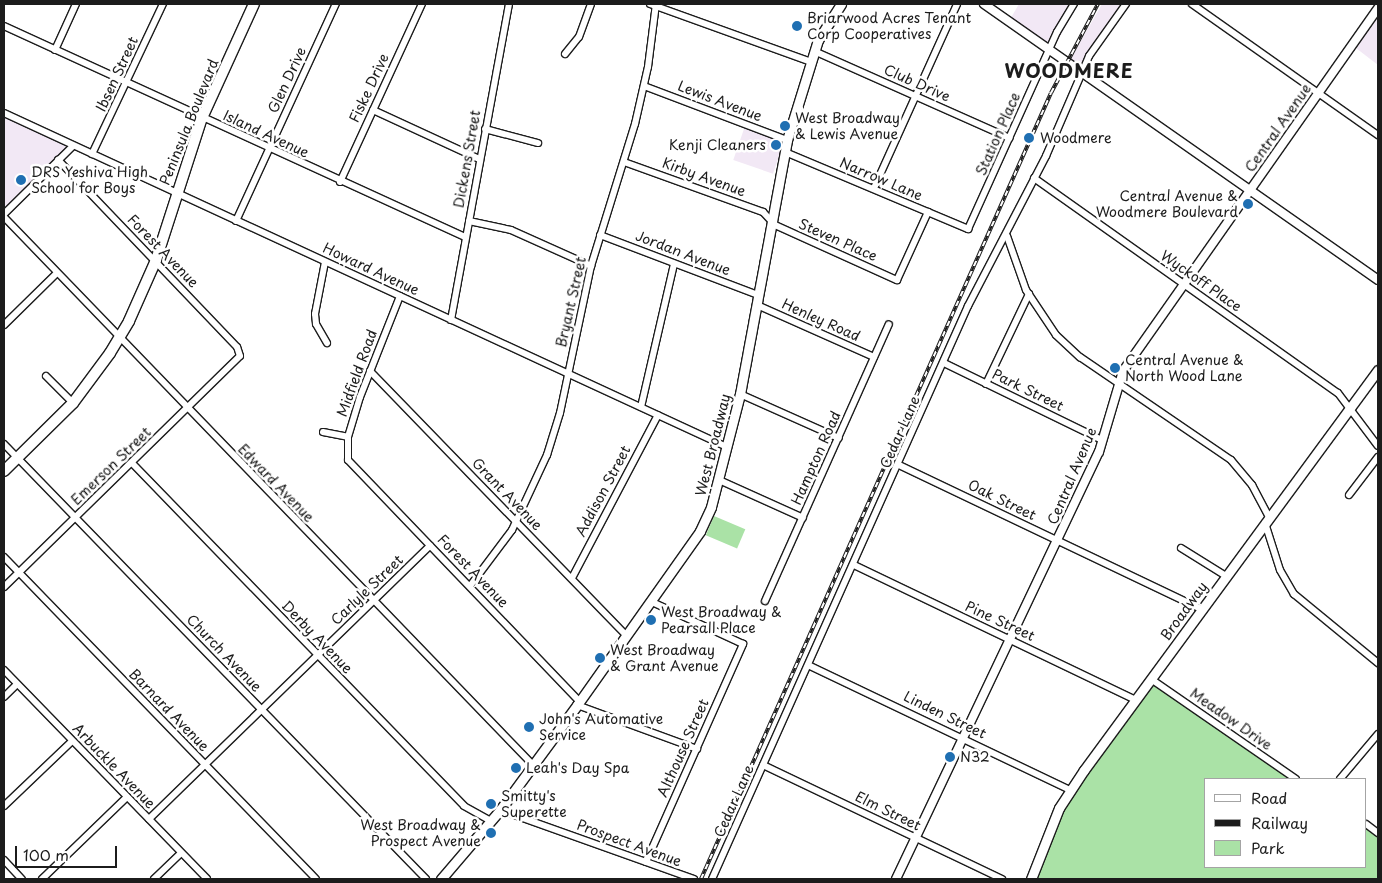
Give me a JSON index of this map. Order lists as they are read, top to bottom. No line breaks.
{"streets":{"main road":["Peninsula Boulevard","West Broadway","Broadway"],"street":["Ibsen Street","Glen Drive","Club Drive","Fiske Drive","Lewis Avenue","Central Avenue","Island Avenue","Station Place","Dickens Street","Kirby Avenue","Narrow Lane","Steven Place","Forest Avenue","Jordan Avenue","Howard Avenue","Wyckoff Place","Bryant Street","Henley Road","Midfield Road","Park Street","Cedar Lane","Hampton Road","Emerson Street","Edward Avenue","Addison Street","Grant Avenue","Oak Street","Carlyle Street","Pine Street","Derby Avenue","Church Avenue","Barnard Avenue","Linden Street","Meadow Drive","Althouse Street","Arbuckle Avenue","Elm Street","Prospect Avenue"]},"crossings":[["Ibsen Street","Island Avenue"],["Ibsen Street","Howard Avenue"],["Glen Drive","Island Avenue"],["Glen Drive","Howard Avenue"],["Club Drive","Station Place"],["Club Drive","West Broadway"],["Fiske Drive","Island Avenue"],["Lewis Avenue","Bryant Street"],["Lewis Avenue","West Broadway"],["Peninsula Boulevard","Island Avenue"],["Peninsula Boulevard","Forest Avenue"],["Peninsula Boulevard","Howard Avenue"],["Peninsula Boulevard","Edward Avenue"],["Peninsula Boulevard","Church Avenue"],["Central Avenue","Wyckoff Place"],["Central Avenue","Park Street"],["Central Avenue","Oak Street"],["Central Avenue","Pine Street"],["Central Avenue","Linden Street"],["Central Avenue","Elm Street"],["Island Avenue","Dickens Street"],["Station Place","Narrow Lane"],["Dickens Street","Howard Avenue"],["Kirby Avenue","Steven Place"],["Kirby Avenue","Bryant Street"],["Kirby Avenue","West Broadway"],["Narrow Lane","Steven Place"],["Narrow Lane","West Broadway"],["Steven Place","West Broadway"],["Forest Avenue","Bryant Street"],["Forest Avenue","Midfield Road"],["Forest Avenue","West Broadway"],["Forest Avenue","Emerson Street"],["Forest Avenue","Carlyle Street"],["Jordan Avenue","Bryant Street"],["Jordan Avenue","West Broadway"],["Howard Avenue","Bryant Street"],["Howard Avenue","Midfield Road"],["Howard Avenue","West Broadway"],["Howard Avenue","Addison Street"],["Wyckoff Place","Cedar Lane"],["Wyckoff Place","Broadway"],["Bryant Street","Grant Avenue"],["Henley Road","West Broadway"],["Henley Road","Hampton Road"],["Midfield Road","Grant Avenue"],["Park Street","Cedar Lane"],["Cedar Lane","Oak Street"],["Cedar Lane","Pine Street"],["Cedar Lane","Linden Street"],["Cedar Lane","Elm Street"],["West Broadway","Edward Avenue"],["West Broadway","Grant Avenue"],["West Broadway","Derby Avenue"],["West Broadway","Althouse Street"],["West Broadway","Prospect Avenue"],["Emerson Street","Edward Avenue"],["Emerson Street","Derby Avenue"],["Emerson Street","Church Avenue"],["Emerson Street","Barnard Avenue"],["Edward Avenue","Carlyle Street"],["Addison Street","Grant Avenue"],["Oak Street","Broadway"],["Carlyle Street","Derby Avenue"],["Carlyle Street","Church Avenue"],["Carlyle Street","Barnard Avenue"],["Carlyle Street","Arbuckle Avenue"],["Broadway","Pine Street"],["Broadway","Linden Street"],["Broadway","Meadow Drive"],["Althouse Street","Prospect Avenue"]],"districts":["WOODMERE"],"places":["Briarwood Acres Tenant Corp Cooperatives","West Broadway & Lewis Avenue","Woodmere","Kenji Cleaners","DRS Yeshiva High School for Boys","Central Avenue & Woodmere Boulevard","Central Avenue & North Wood Lane","West Broadway & Pearsall Place","West Broadway & Grant Avenue","John's Automative Service","N32","Leah's Day Spa","Smitty's Superette","West Broadway & Prospect Avenue"],"legend":["Road","Railway","Park"],"scale_bar":"100 m"}
